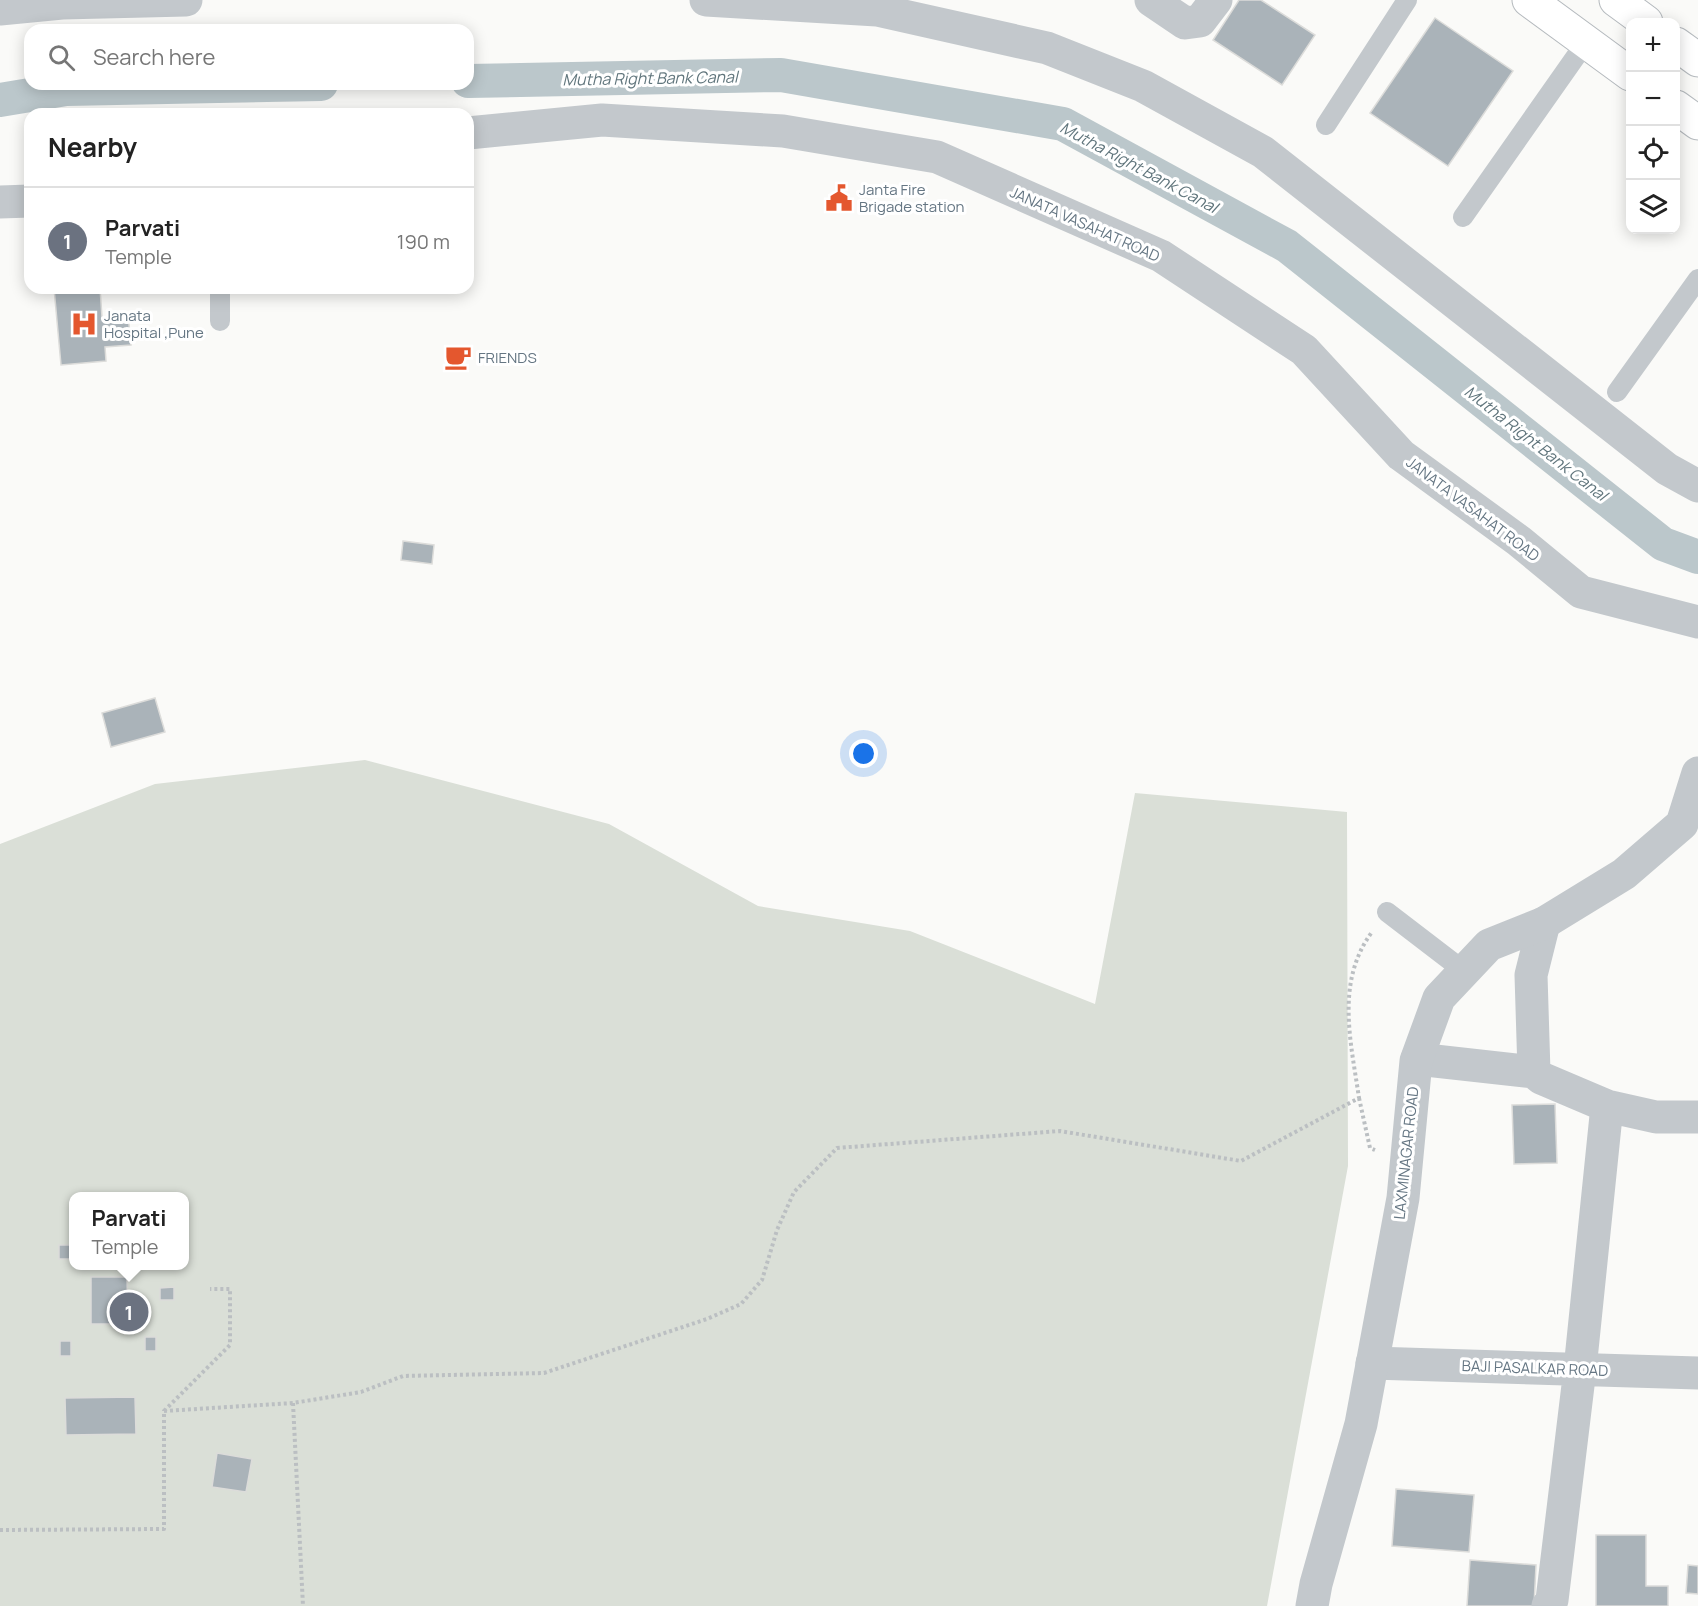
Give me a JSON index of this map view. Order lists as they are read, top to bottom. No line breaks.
{"streets":{"street":["JANATA VASAHAT ROAD","LAXMINAGAR ROAD","BAJI PASALKAR ROAD"]},"crossings":[["LAXMINAGAR ROAD","BAJI PASALKAR ROAD"]],"water":["Mutha Right Bank Canal"],"places":{"public building":["Janta Fire Brigade station"],"hospital":["Janata Hospital ,Pune"],"cafe":["FRIENDS"]},"page":{"map_buttons":["+","−"],"search":"Search here","heading":"Nearby","list":[{"mark":"1","name":"Parvati","note":"Temple","value":"190 m"}],"popup":["Parvati","Temple"],"pins":"1"}}
